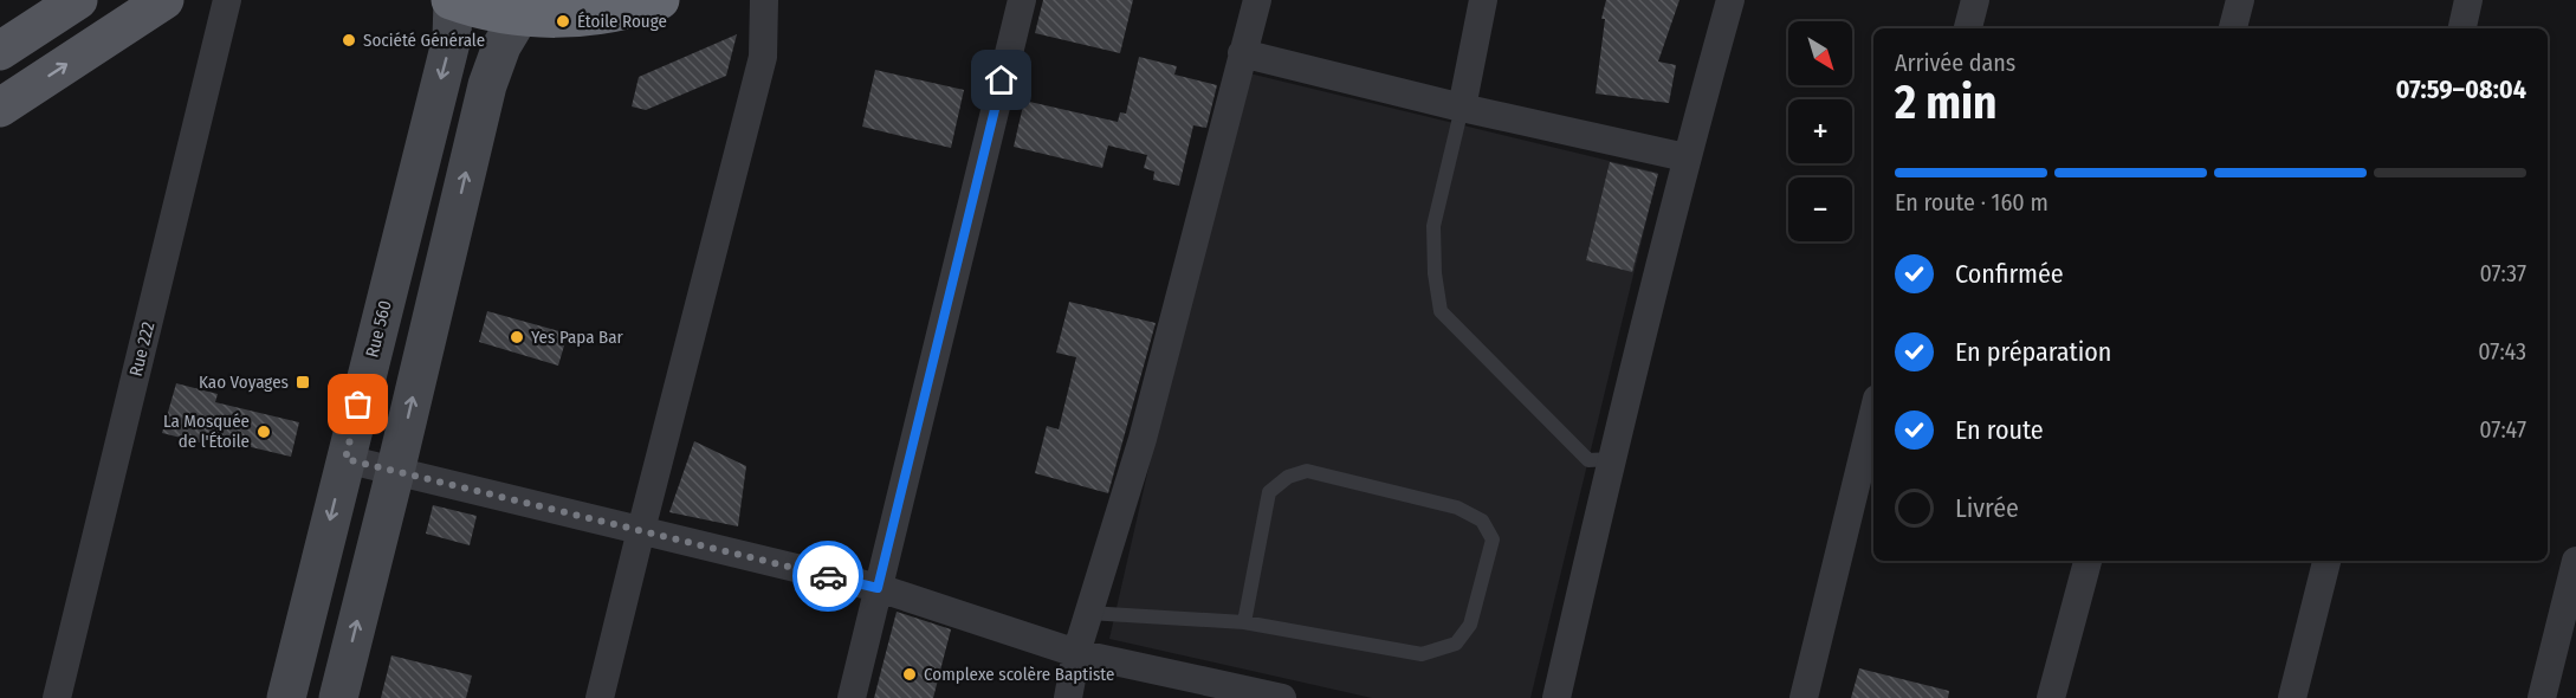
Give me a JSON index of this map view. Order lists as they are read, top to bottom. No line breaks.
{"streets":{"main road":["Rue 560"],"street":["Rue 222"]},"places":{"other":["Étoile Rouge","Société Générale","Yes Papa Bar","La Mosquée de l'Étoile","Complexe scolère Baptiste"],"transit":["Kao Voyages"]},"north":"bottom right","page":{"map_buttons":["+","−"],"heading":["2 min","Arrivée dans","07:59–08:04"],"bar":"En route · 160 m","list":[["Confirmée","07:37"],["En préparation","07:43"],["En route","07:47"],"Livrée"]}}
